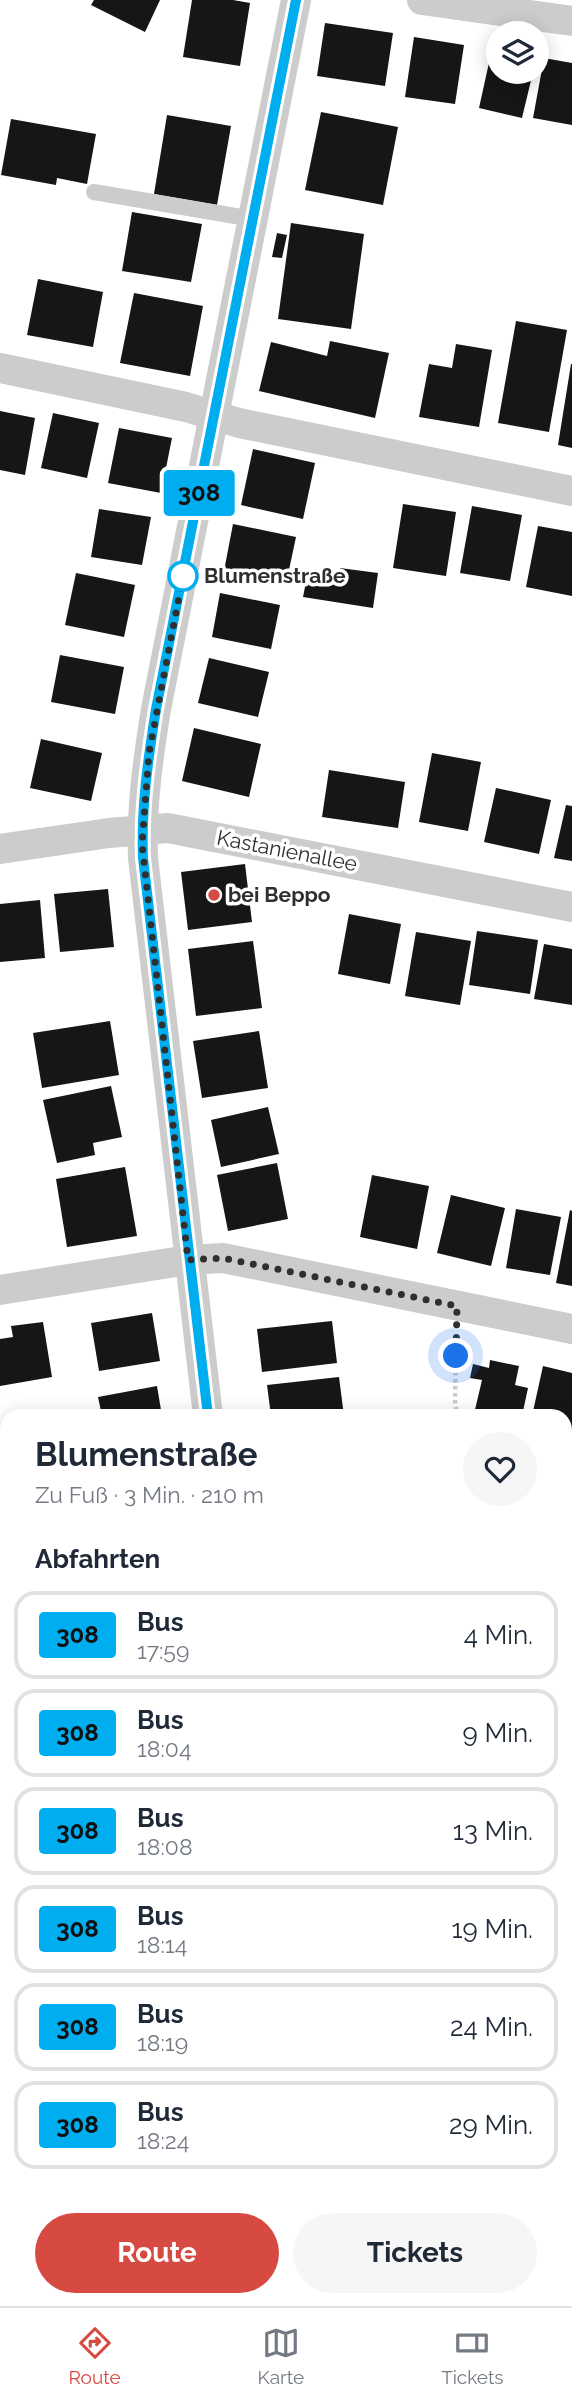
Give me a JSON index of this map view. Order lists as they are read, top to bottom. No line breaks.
{"streets":{"street":["Kastanienallee"]},"places":["Blumenstraße","bei Beppo"],"lines":["bus line 308"],"page":{"on_map":"308","heading":[["Blumenstraße","Zu Fuß · 3 Min. · 210 m"],"Abfahrten"],"list":[{"mark":"308","name":"Bus","note":"17:59","value":"4 Min."},{"mark":"308","name":"Bus","note":"18:04","value":"9 Min."},{"mark":"308","name":"Bus","note":"18:08","value":"13 Min."},{"mark":"308","name":"Bus","note":"18:14","value":"19 Min."},{"mark":"308","name":"Bus","note":"18:19","value":"24 Min."},{"mark":"308","name":"Bus","note":"18:24","value":"29 Min."}],"buttons":["Route","Tickets"],"tabs":["Route","Karte","Tickets"]}}
